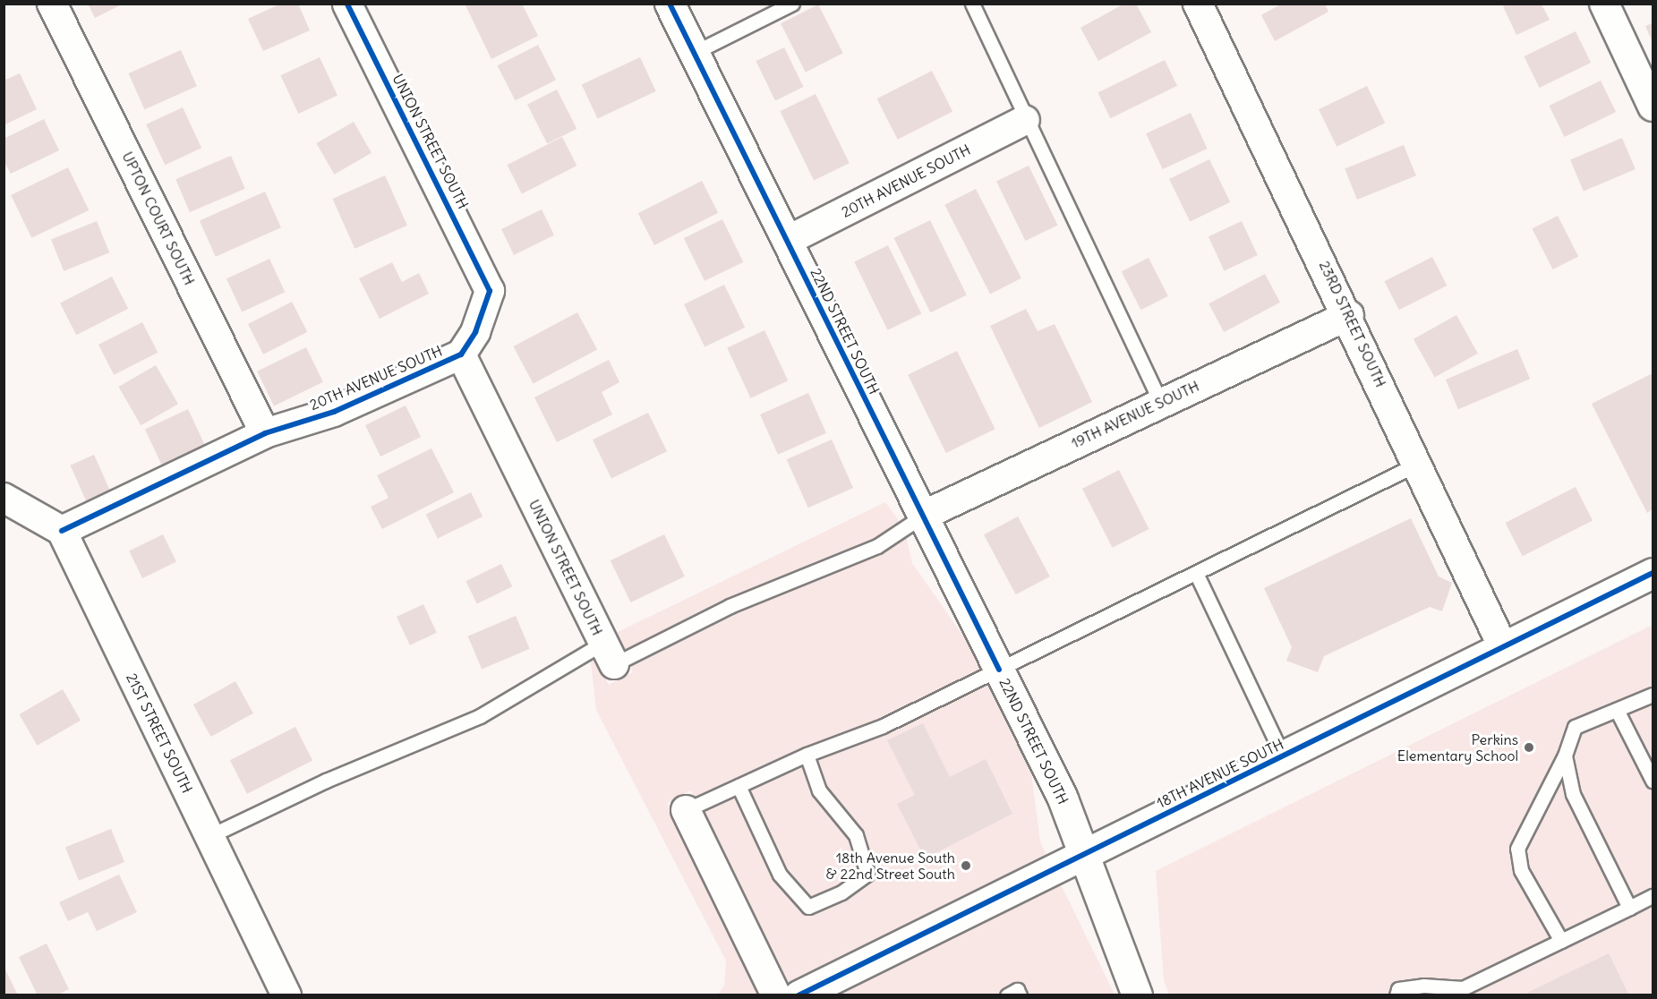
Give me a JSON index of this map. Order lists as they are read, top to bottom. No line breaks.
{"streets":{"street":["UNION STREET SOUTH","20TH AVENUE SOUTH","UPTON COURT SOUTH","23RD STREET SOUTH","22ND STREET SOUTH","19TH AVENUE SOUTH","21ST STREET SOUTH","18TH AVENUE SOUTH"]},"crossings":[["UNION STREET SOUTH","20TH AVENUE SOUTH"],["20TH AVENUE SOUTH","UPTON COURT SOUTH"],["20TH AVENUE SOUTH","22ND STREET SOUTH"],["20TH AVENUE SOUTH","21ST STREET SOUTH"],["23RD STREET SOUTH","19TH AVENUE SOUTH"],["23RD STREET SOUTH","18TH AVENUE SOUTH"],["22ND STREET SOUTH","19TH AVENUE SOUTH"],["22ND STREET SOUTH","18TH AVENUE SOUTH"]],"places":["Perkins Elementary School","18th Avenue South & 22nd Street South"]}
